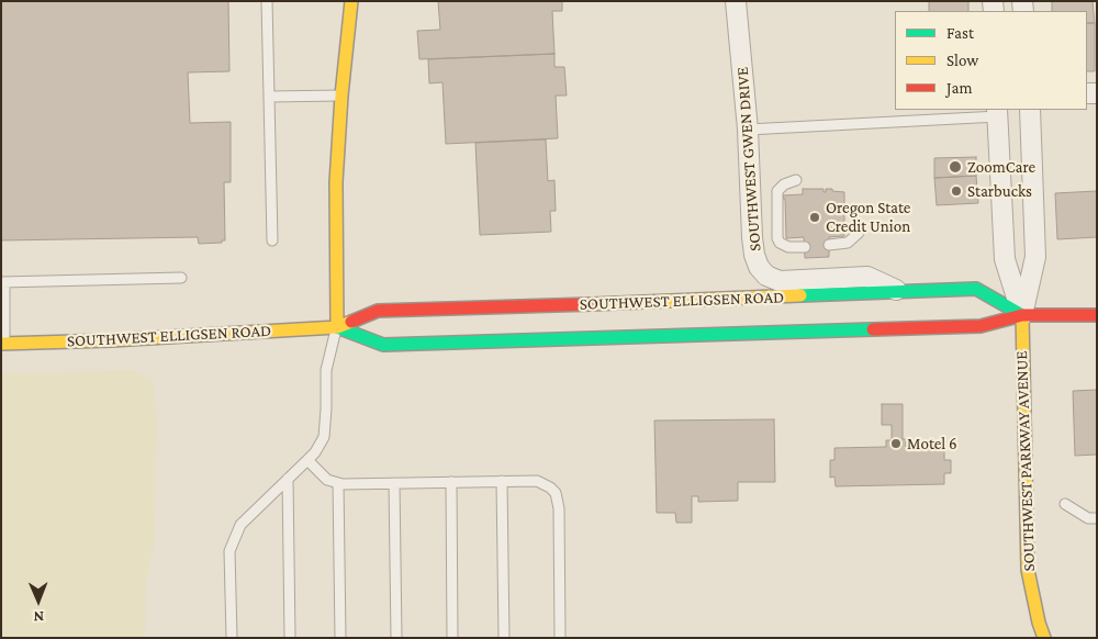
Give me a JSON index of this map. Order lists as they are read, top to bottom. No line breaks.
{"streets":{"main road":["SOUTHWEST ELLIGSEN ROAD","SOUTHWEST PARKWAY AVENUE"],"street":["SOUTHWEST GWEN DRIVE"]},"crossings":[["SOUTHWEST GWEN DRIVE","SOUTHWEST ELLIGSEN ROAD"],["SOUTHWEST ELLIGSEN ROAD","SOUTHWEST PARKWAY AVENUE"]],"places":["ZoomCare","Starbucks","Oregon State Credit Union","Motel 6"],"legend":["Fast","Slow","Jam"],"north":"bottom"}
